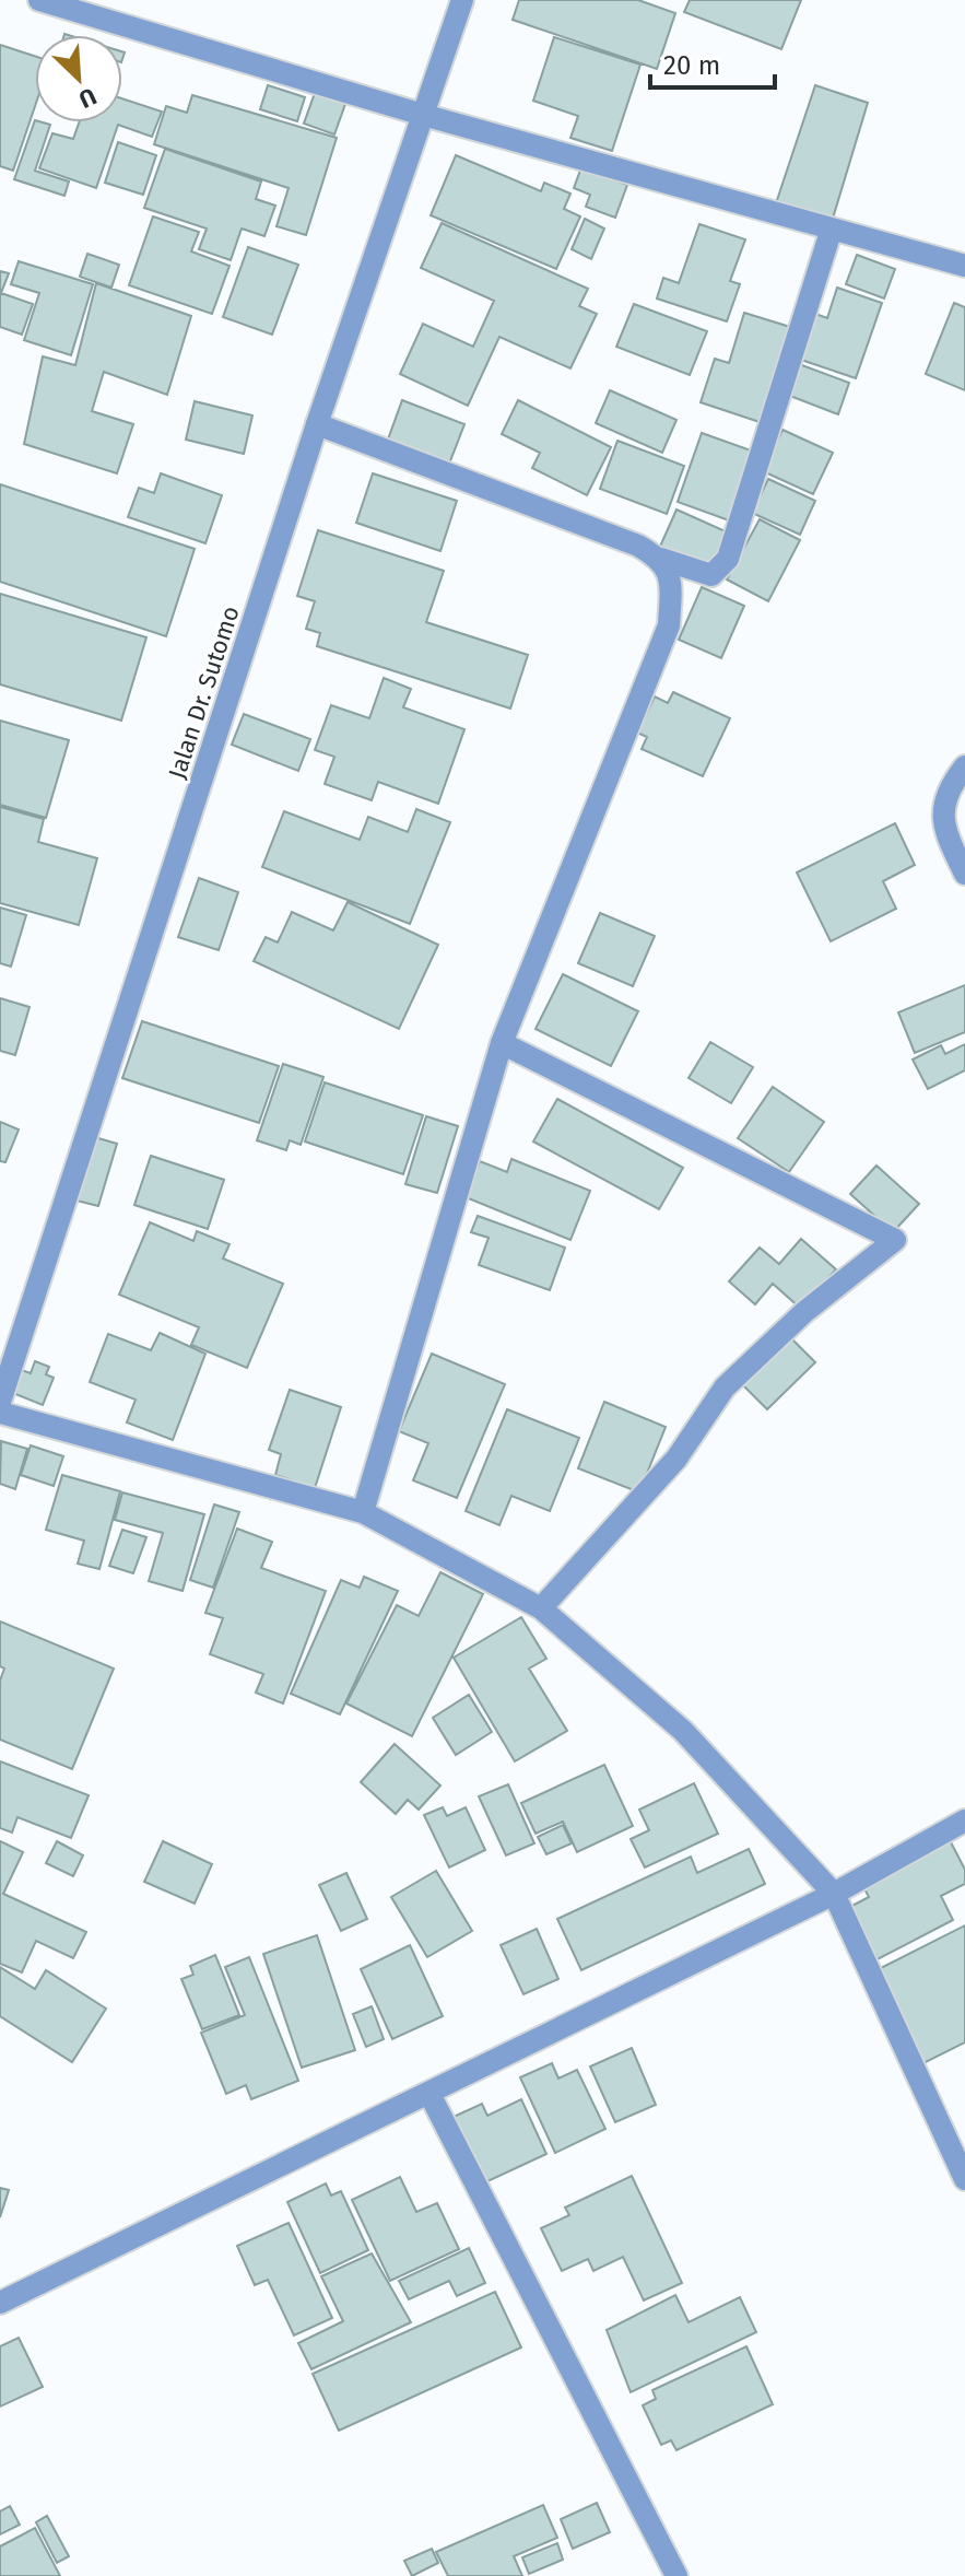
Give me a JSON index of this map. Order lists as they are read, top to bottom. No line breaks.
{"streets":{"street":["Jalan Dr. Sutomo"]},"scale_bar":"20 m","north":"bottom right"}
